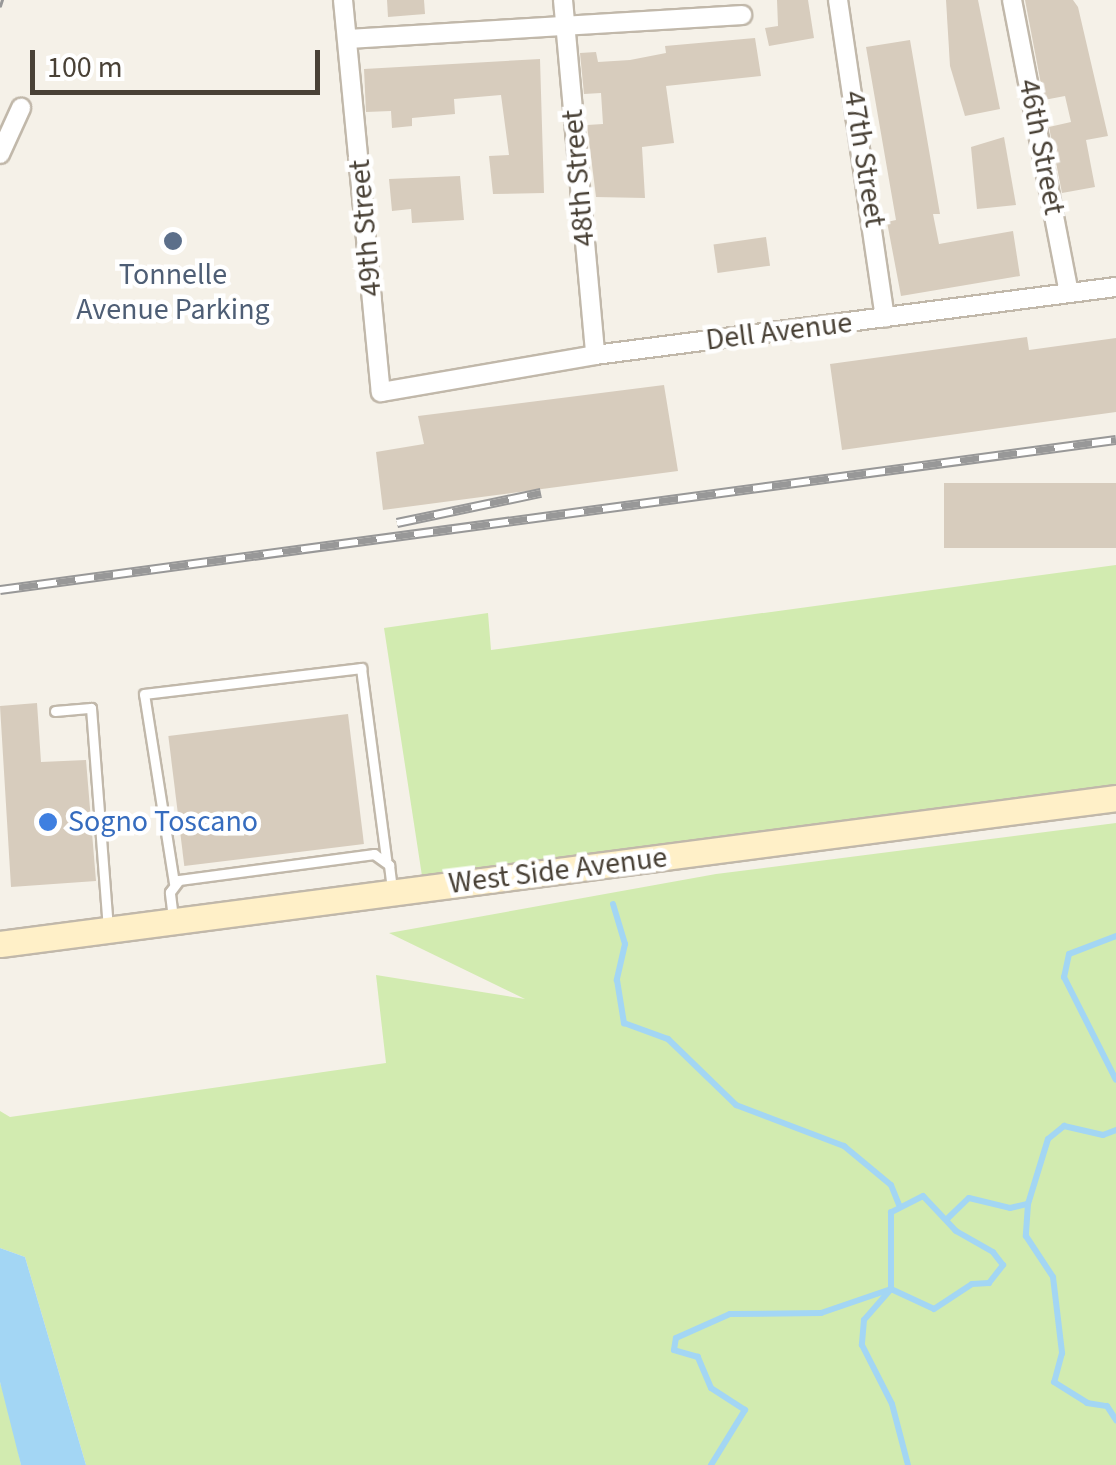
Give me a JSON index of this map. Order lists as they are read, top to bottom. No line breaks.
{"streets":{"street":["46th Street","47th Street","48th Street","49th Street","Dell Avenue","West Side Avenue"]},"crossings":[["46th Street","Dell Avenue"],["47th Street","Dell Avenue"],["48th Street","Dell Avenue"],["49th Street","Dell Avenue"]],"places":["Tonnelle Avenue Parking","Sogno Toscano"],"scale_bar":"100 m"}
